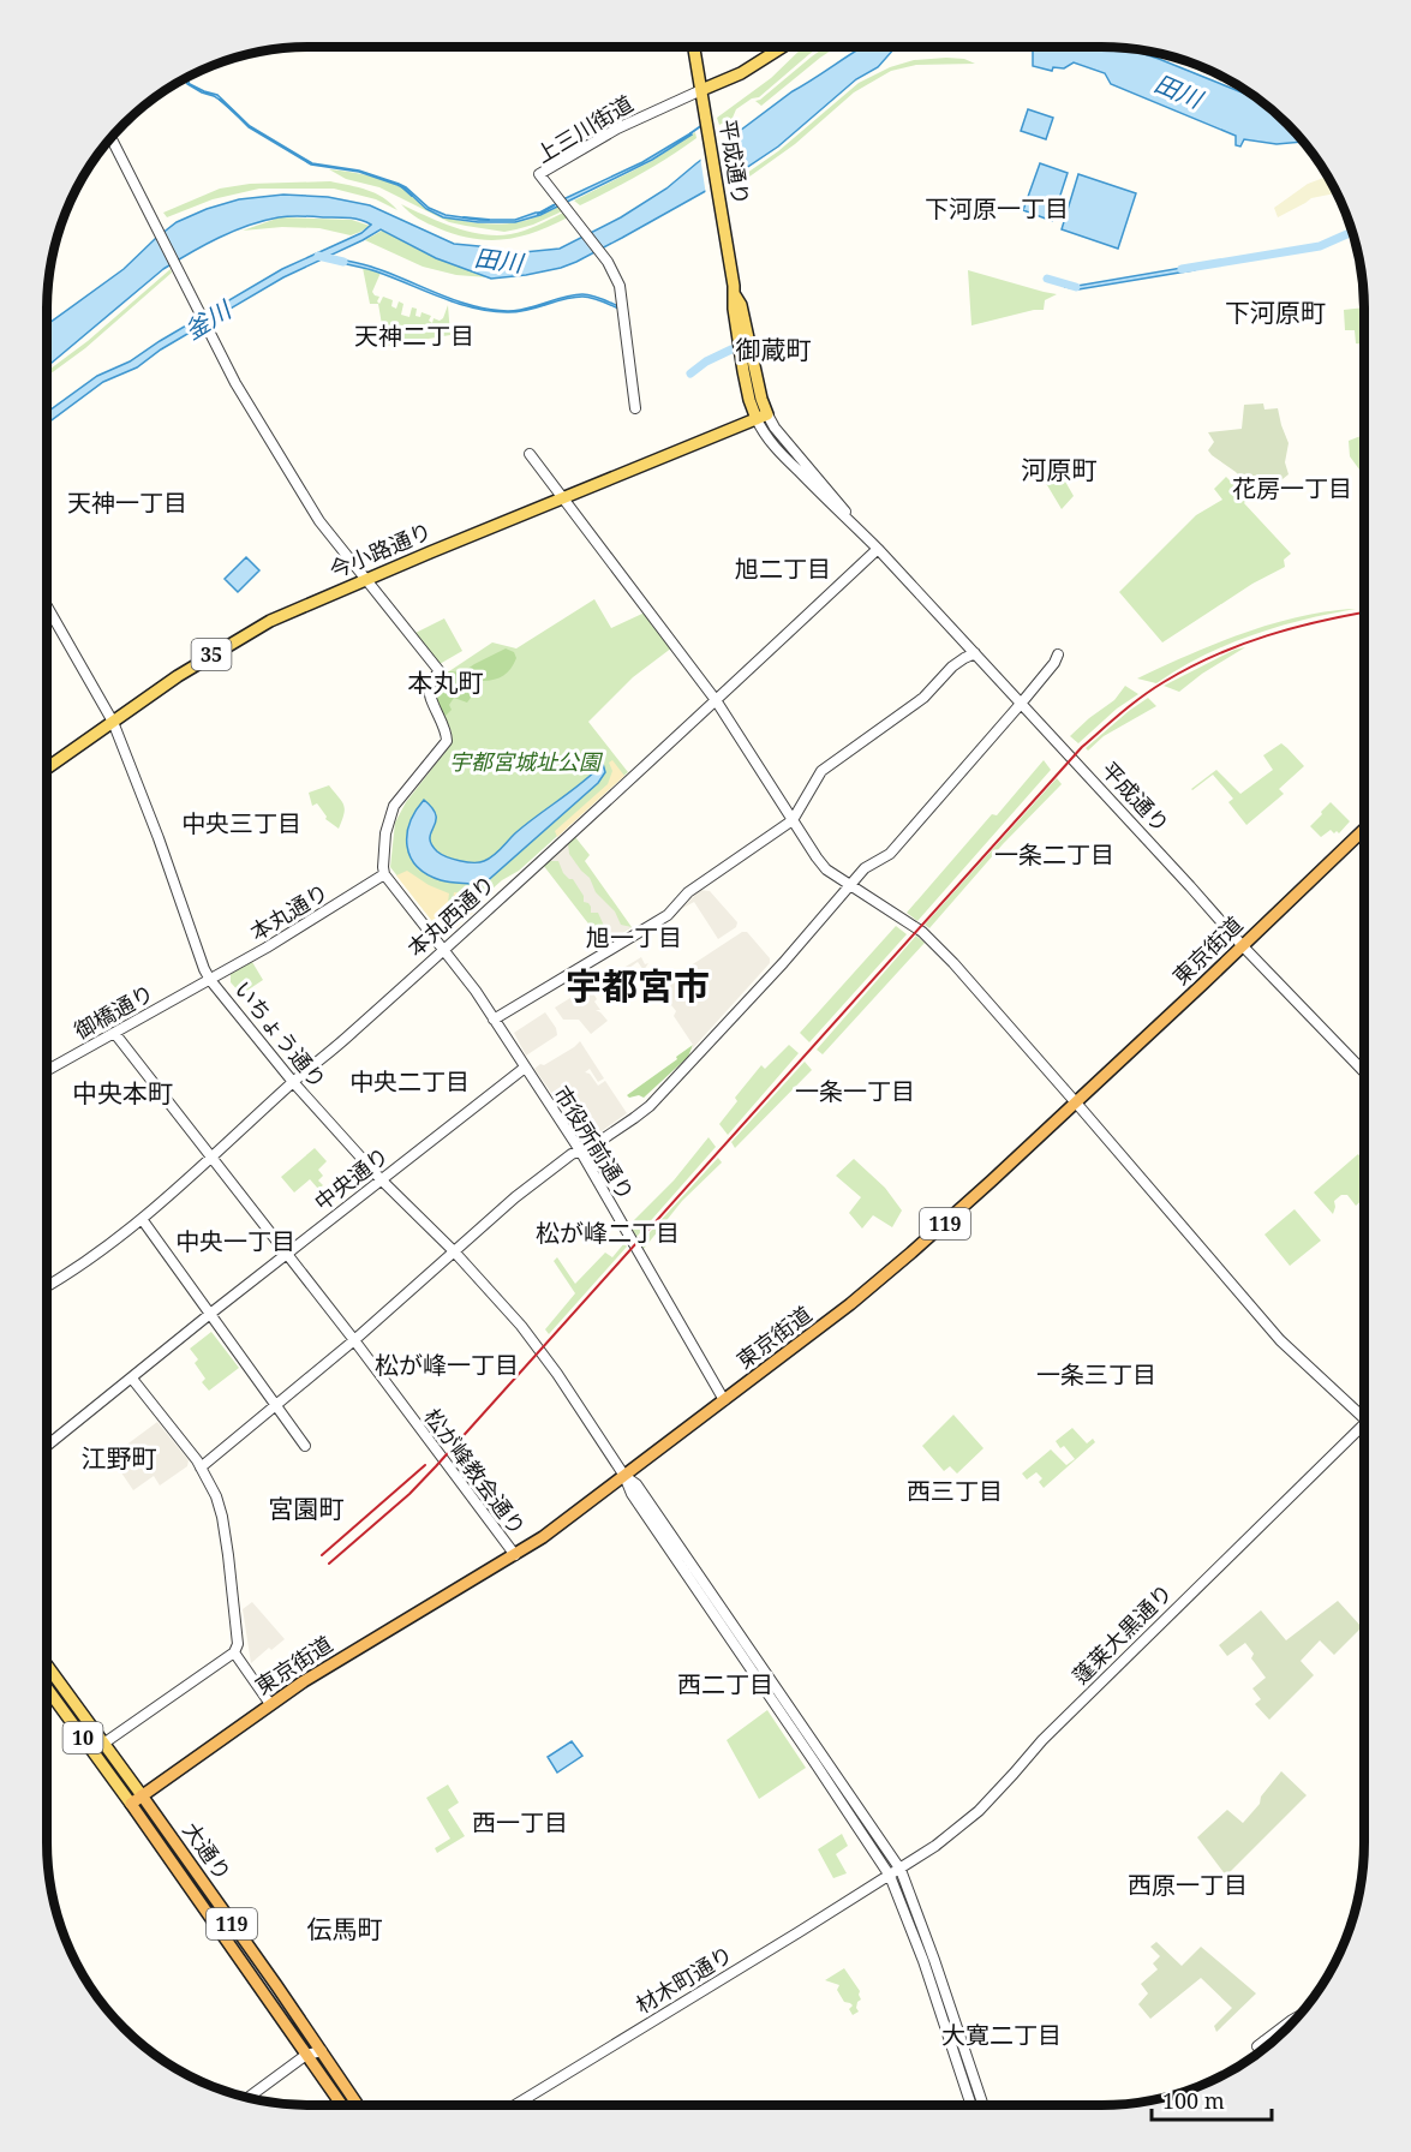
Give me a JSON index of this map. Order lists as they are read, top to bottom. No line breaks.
{"streets":{"highway":["東京街道","119","大通り"],"main road":["上三川街道","平成通り","今小路通り","35","10"],"street":["本丸通り","本丸西通り","御橋通り","いちょう通り","市役所前通り","中央通り","松が峰教会通り","蓬莱大黒通り","材木町通り"]},"crossings":[["上三川街道","平成通り"],["平成通り","今小路通り"],["平成通り","本丸西通り"],["平成通り","東京街道"],["今小路通り","いちょう通り"],["本丸通り","御橋通り"],["本丸通り","いちょう通り"],["本丸通り","市役所前通り"],["本丸西通り","いちょう通り"],["本丸西通り","市役所前通り"],["本丸西通り","松が峰教会通り"],["東京街道","いちょう通り"],["東京街道","市役所前通り"],["東京街道","松が峰教会通り"],["東京街道","大通り"],["御橋通り","いちょう通り"],["御橋通り","松が峰教会通り"],["いちょう通り","中央通り"],["市役所前通り","中央通り"],["中央通り","松が峰教会通り"],["蓬莱大黒通り","材木町通り"]],"districts":["下河原一丁目","下河原町","天神二丁目","御蔵町","河原町","花房一丁目","天神一丁目","旭二丁目","本丸町","中央三丁目","一条二丁目","旭一丁目","宇都宮市","中央二丁目","一条一丁目","中央本町","松が峰二丁目","中央一丁目","松が峰一丁目","一条三丁目","江野町","西三丁目","宮園町","西二丁目","西一丁目","西原一丁目","伝馬町","大寛二丁目"],"water":["田川","釜川"],"parks":["宇都宮城址公園"],"scale_bar":"100 m"}
